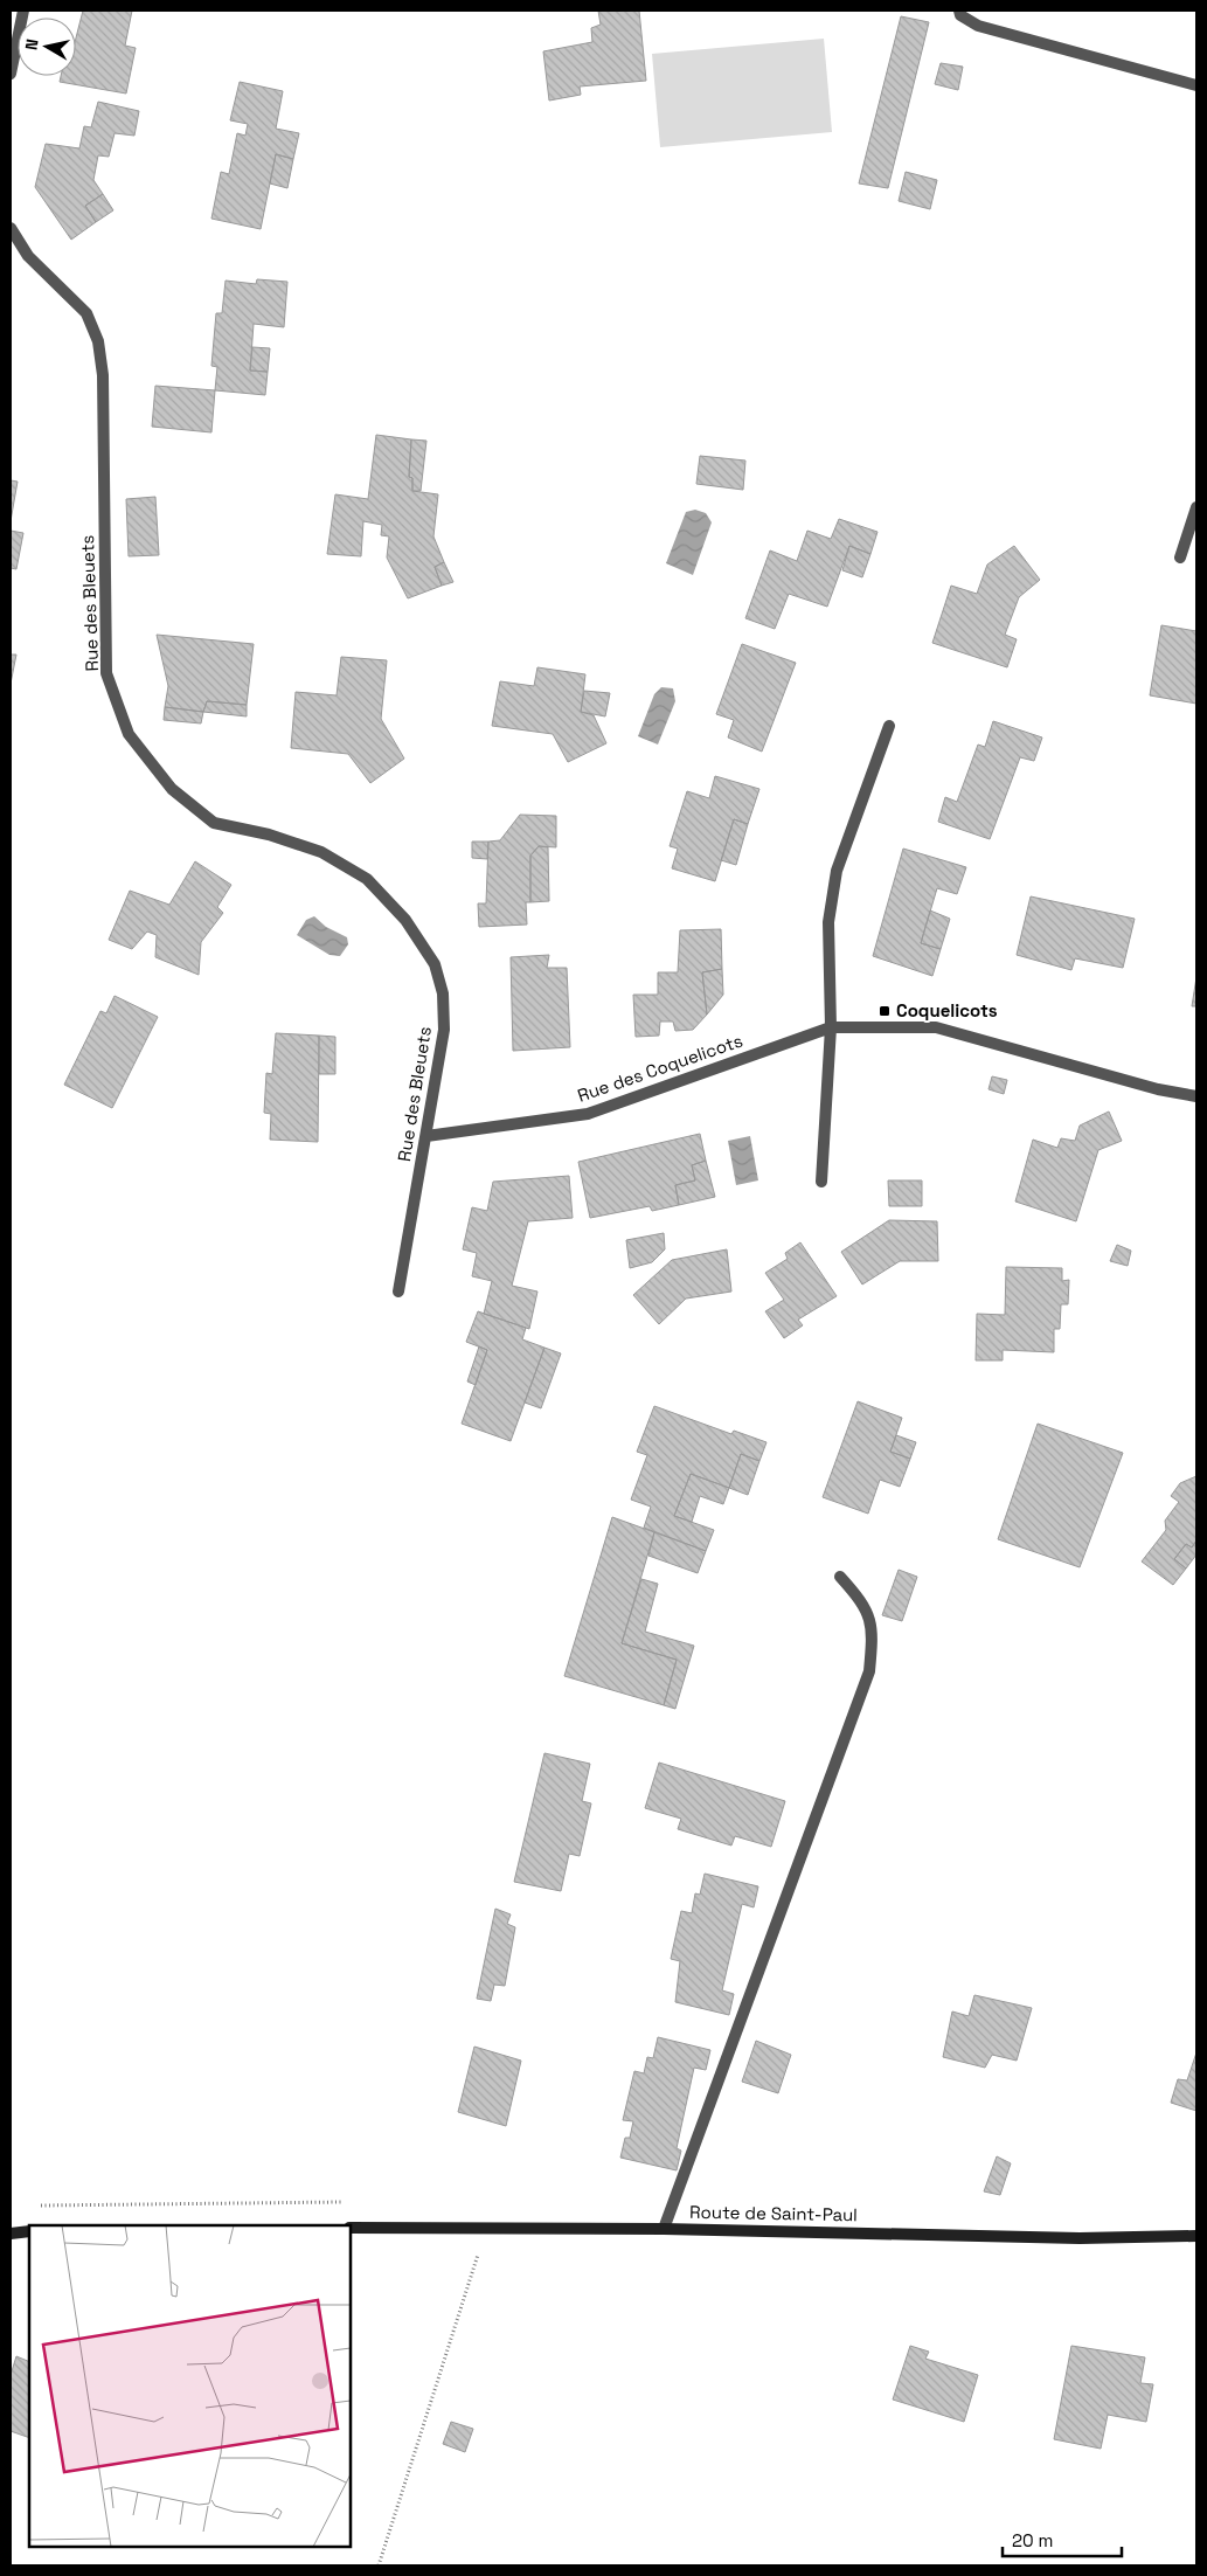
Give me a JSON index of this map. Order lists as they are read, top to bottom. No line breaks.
{"streets":{"street":["Rue des Bleuets","Rue des Coquelicots","Route de Saint-Paul"]},"crossings":[["Rue des Bleuets","Rue des Coquelicots"]],"places":{"transit":["Coquelicots"]},"scale_bar":"20 m","north":"left"}
